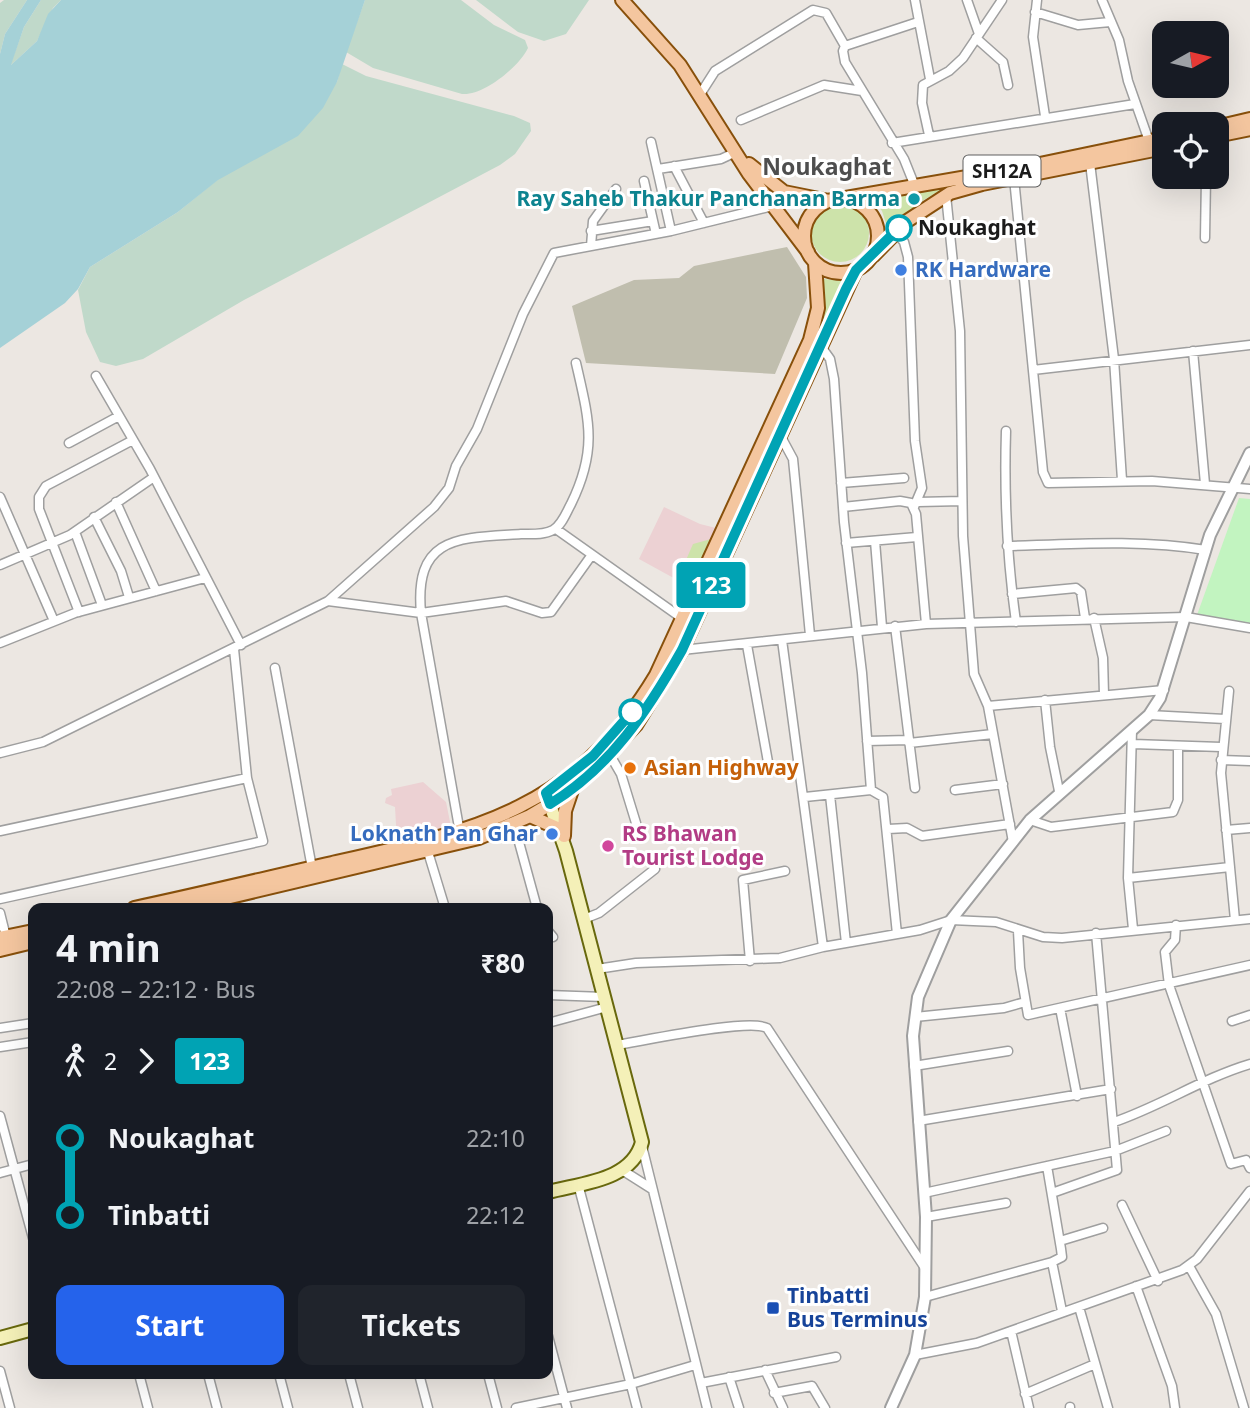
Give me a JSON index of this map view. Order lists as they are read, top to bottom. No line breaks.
{"streets":{"main road":["SH12A"]},"districts":["Noukaghat"],"places":{"other":["Ray Saheb Thakur Panchanan Barma","Noukaghat","RK Hardware","Asian Highway","Loknath Pan Ghar","RS Bhawan Tourist Lodge"],"transit":["Tinbatti Bus Terminus"]},"lines":["bus line 123"],"north":"right","page":{"on_map":"123","heading":["4 min","22:08 – 22:12 · Bus","₹80"],"legs":["2","123"],"list":[{"name":"Noukaghat","value":"22:10"},{"name":"Tinbatti","value":"22:12"}],"buttons":["Start","Tickets"]}}
